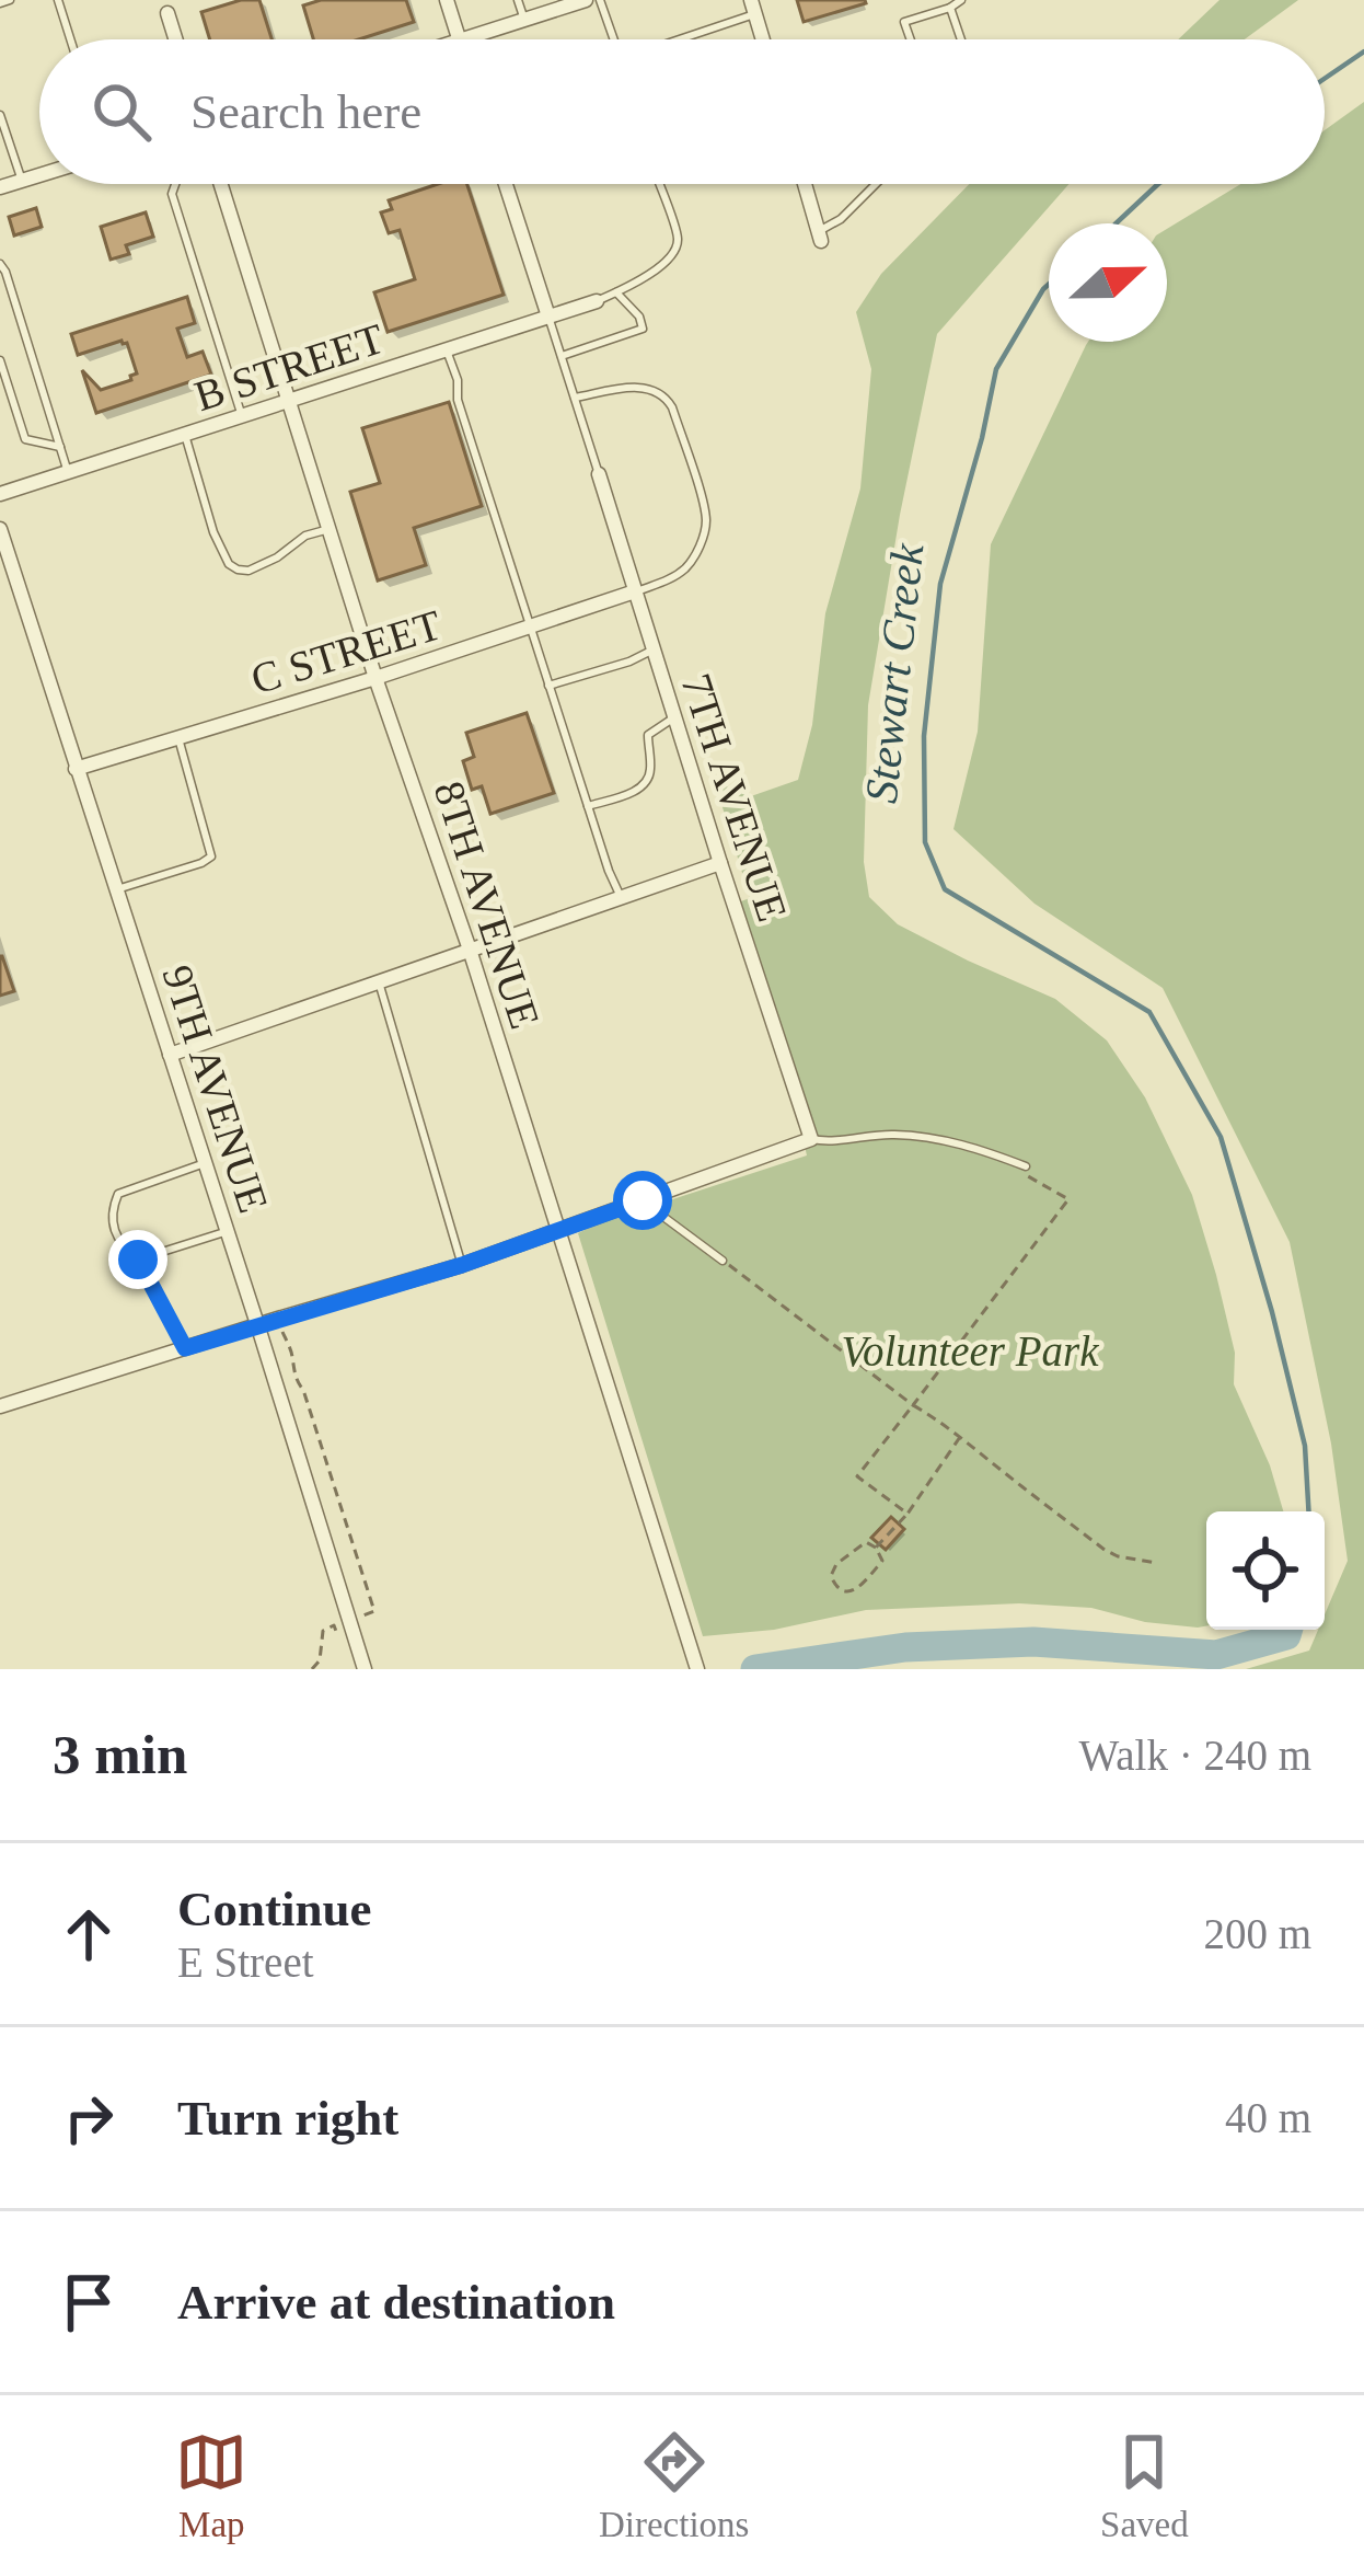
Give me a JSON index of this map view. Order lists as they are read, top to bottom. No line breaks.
{"streets":{"street":["B STREET","C STREET","7TH AVENUE","8TH AVENUE","9TH AVENUE"]},"crossings":[["B STREET","8TH AVENUE"],["C STREET","7TH AVENUE"],["C STREET","8TH AVENUE"],["C STREET","9TH AVENUE"]],"water":["Stewart Creek"],"parks":["Volunteer Park"],"north":"right","page":{"search":"Search here","heading":["3 min","Walk · 240 m"],"list":[["Continue","E Street","200 m"],["Turn right","40 m"],"Arrive at destination"],"nav":["Map","Directions","Saved"]}}
